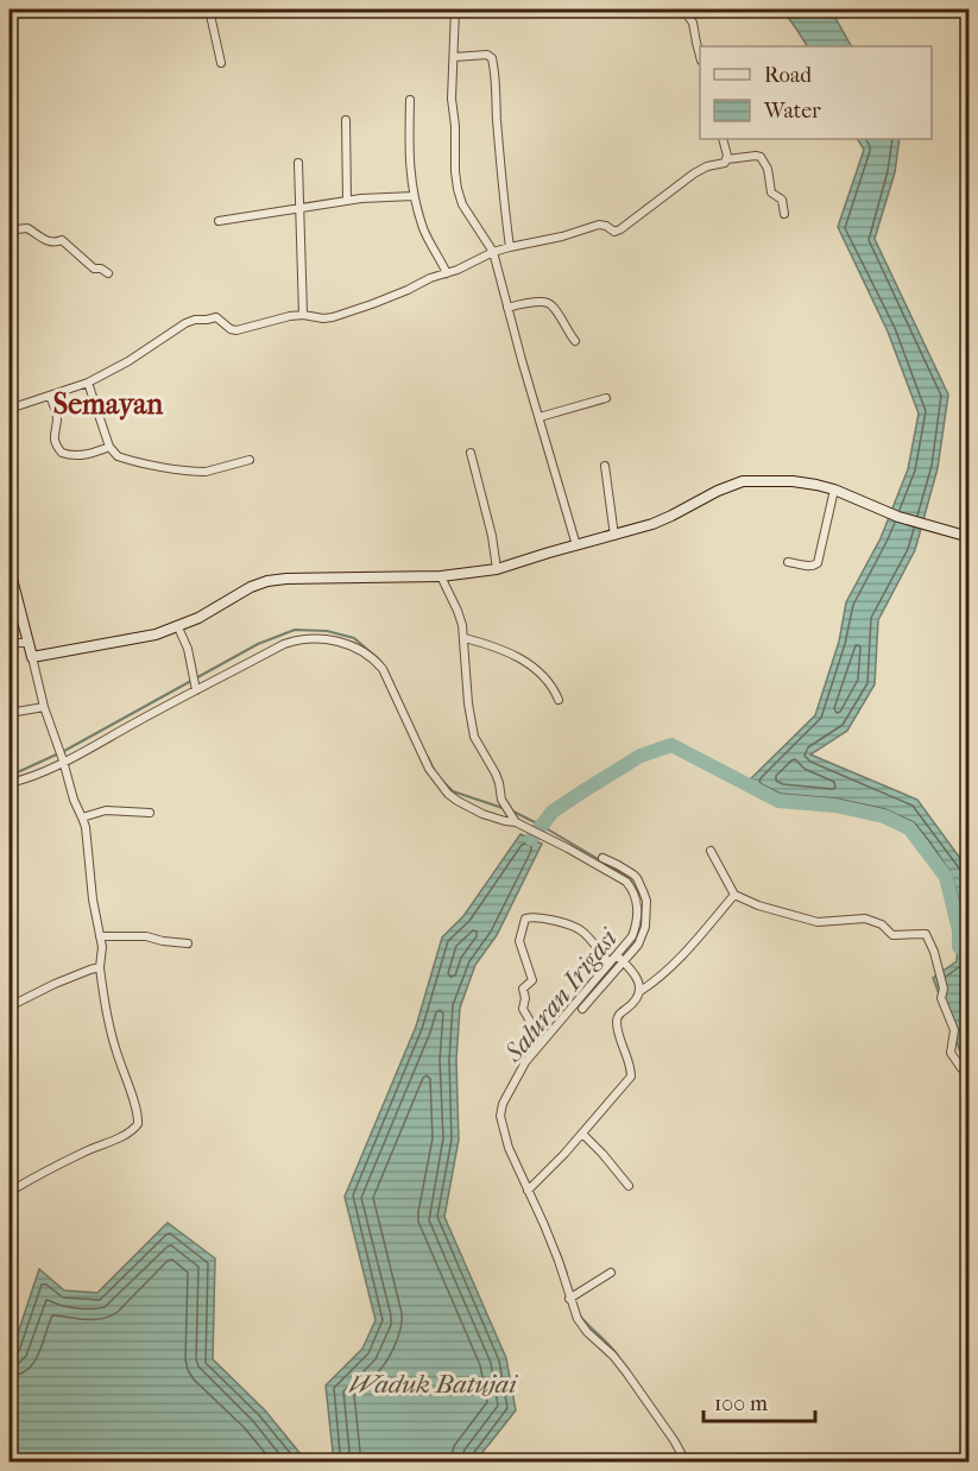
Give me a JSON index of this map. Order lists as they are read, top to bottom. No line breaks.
{"districts":["Semayan"],"water":["Saluran Irigasi","Waduk Batujai"],"legend":["Road","Water"],"scale_bar":"100 m"}
